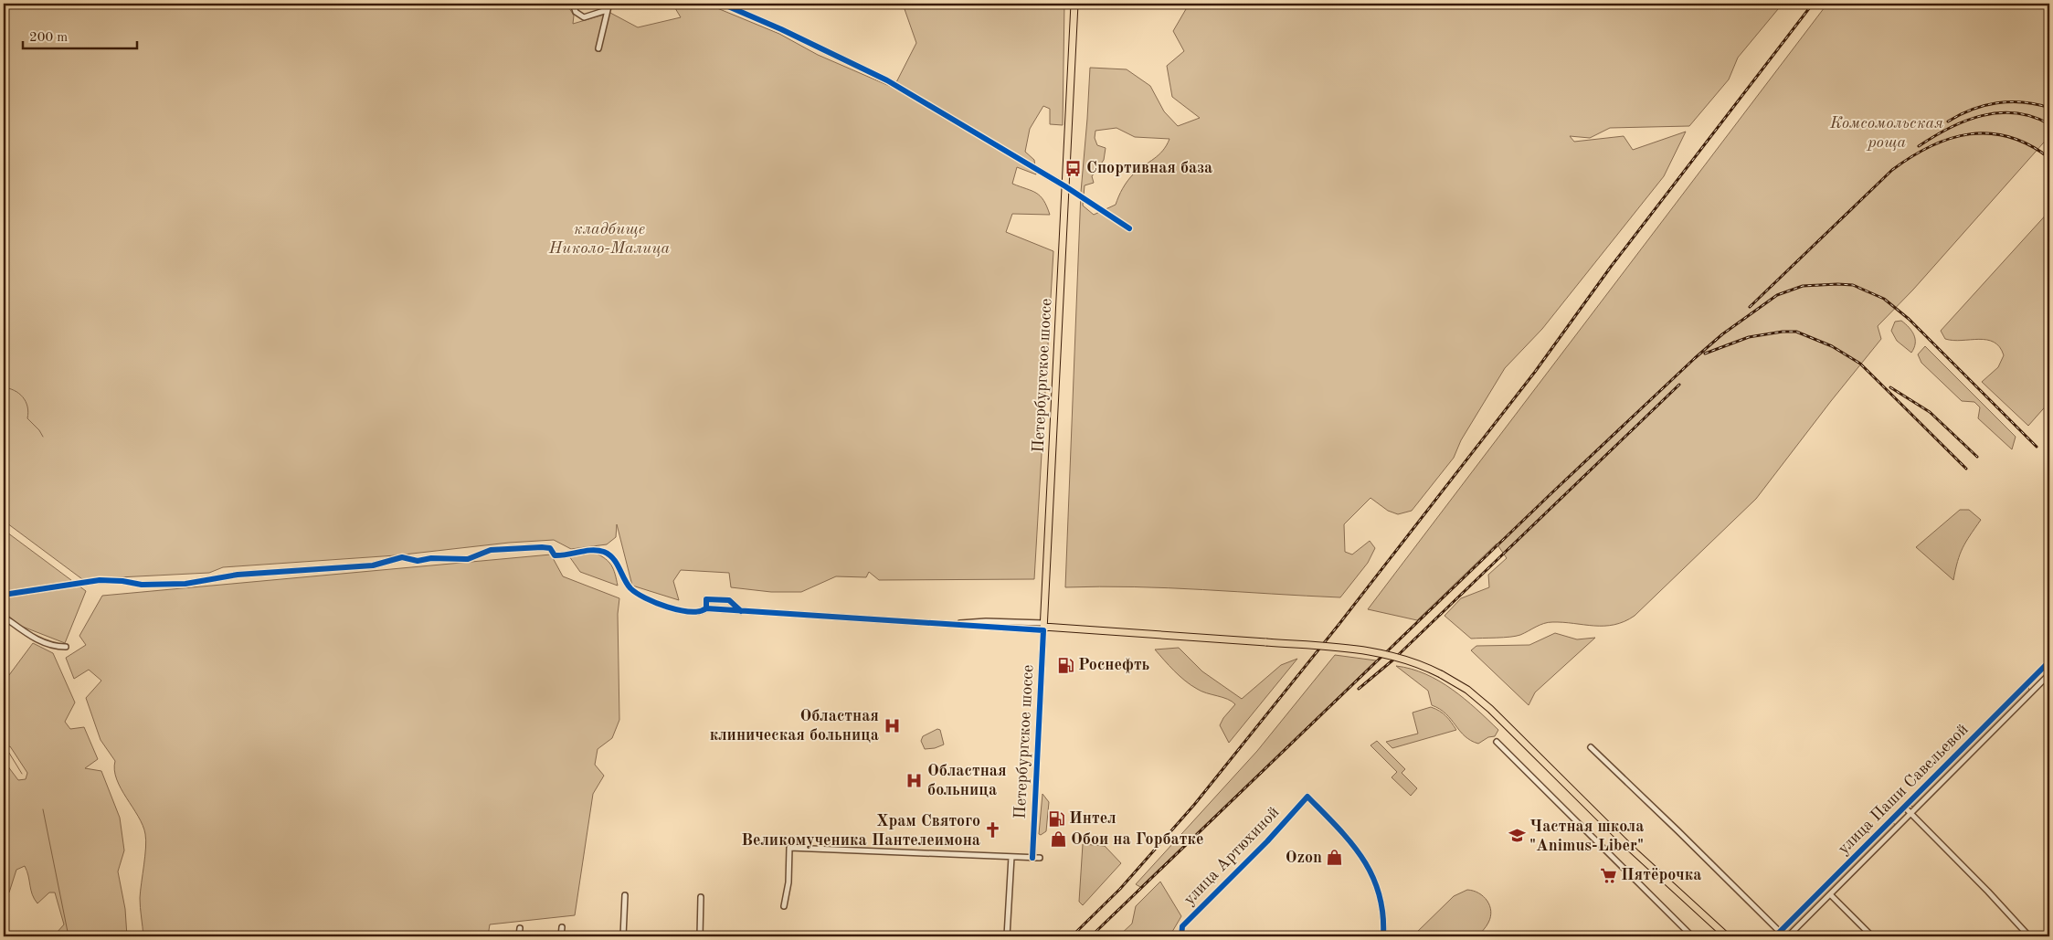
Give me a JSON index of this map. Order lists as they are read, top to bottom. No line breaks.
{"streets":{"main road":["Петербургское шоссе"],"street":["улица Паши Савельевой","улица Артюхиной"]},"parks":["Комсомольская роща","кладбище Николо-Малица"],"places":{"bus stop":["Спортивная база"],"fuel station":["Роснефть","Интел"],"hospital":["Областная клиническая больница","Областная больница"],"church":["Храм Святого Великомученика Пантелеимона"],"school or university":["Частная школа \"Animus-Liber\""],"shop":["Обои на Горбатке","Ozon"],"supermarket":["Пятёрочка"]},"scale_bar":"200 m"}
